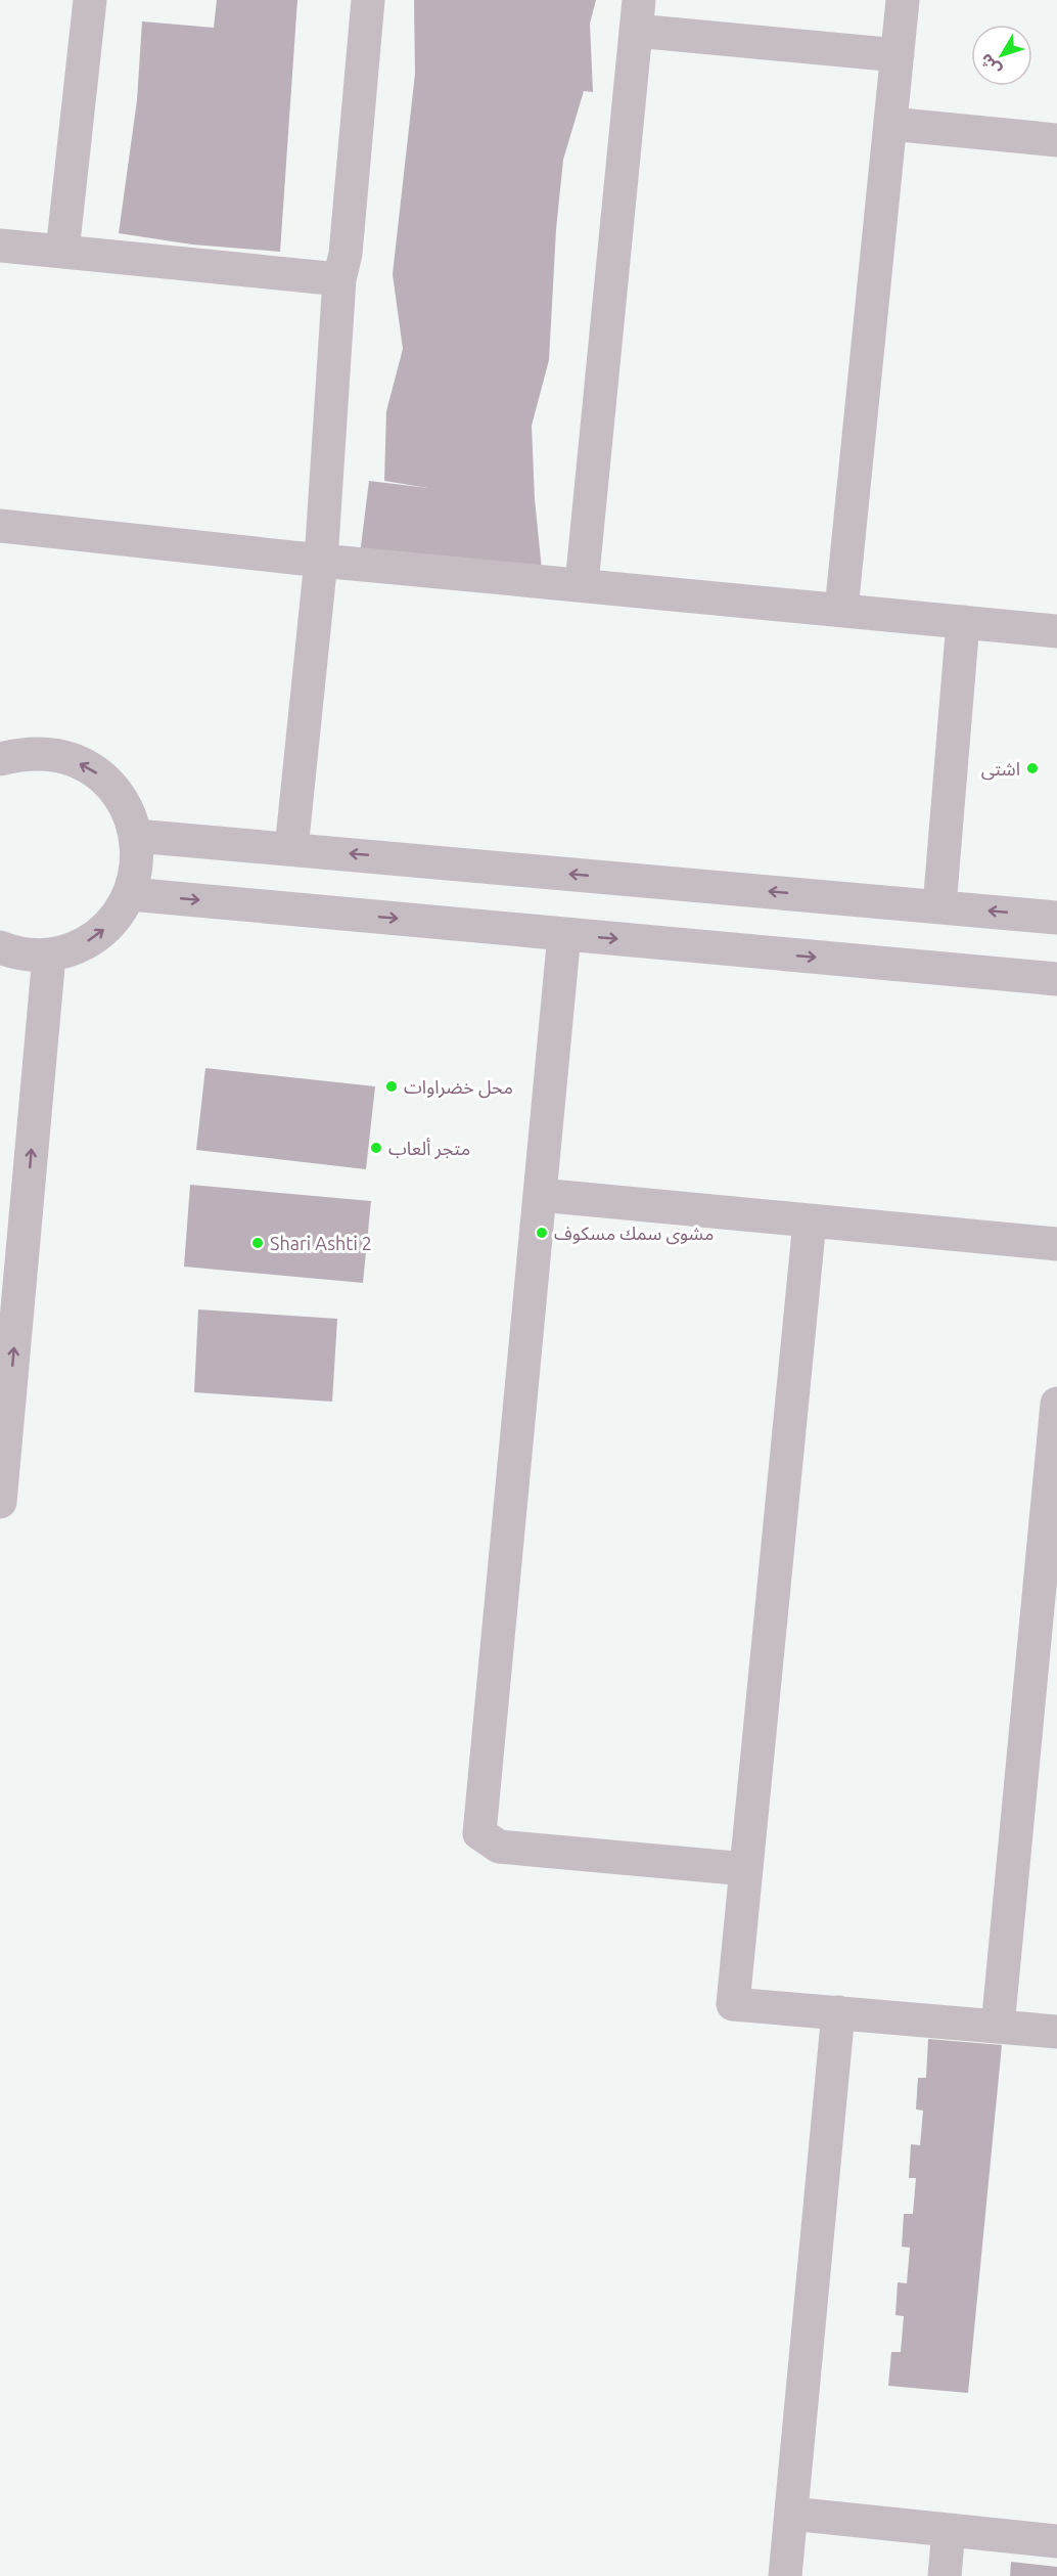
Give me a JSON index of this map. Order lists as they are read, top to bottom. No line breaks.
{"places":["اشتی","محل خضراوات","متجر ألعاب","مشوى سمك مسكوف","Shari Ashti 2"],"north":"bottom left"}
